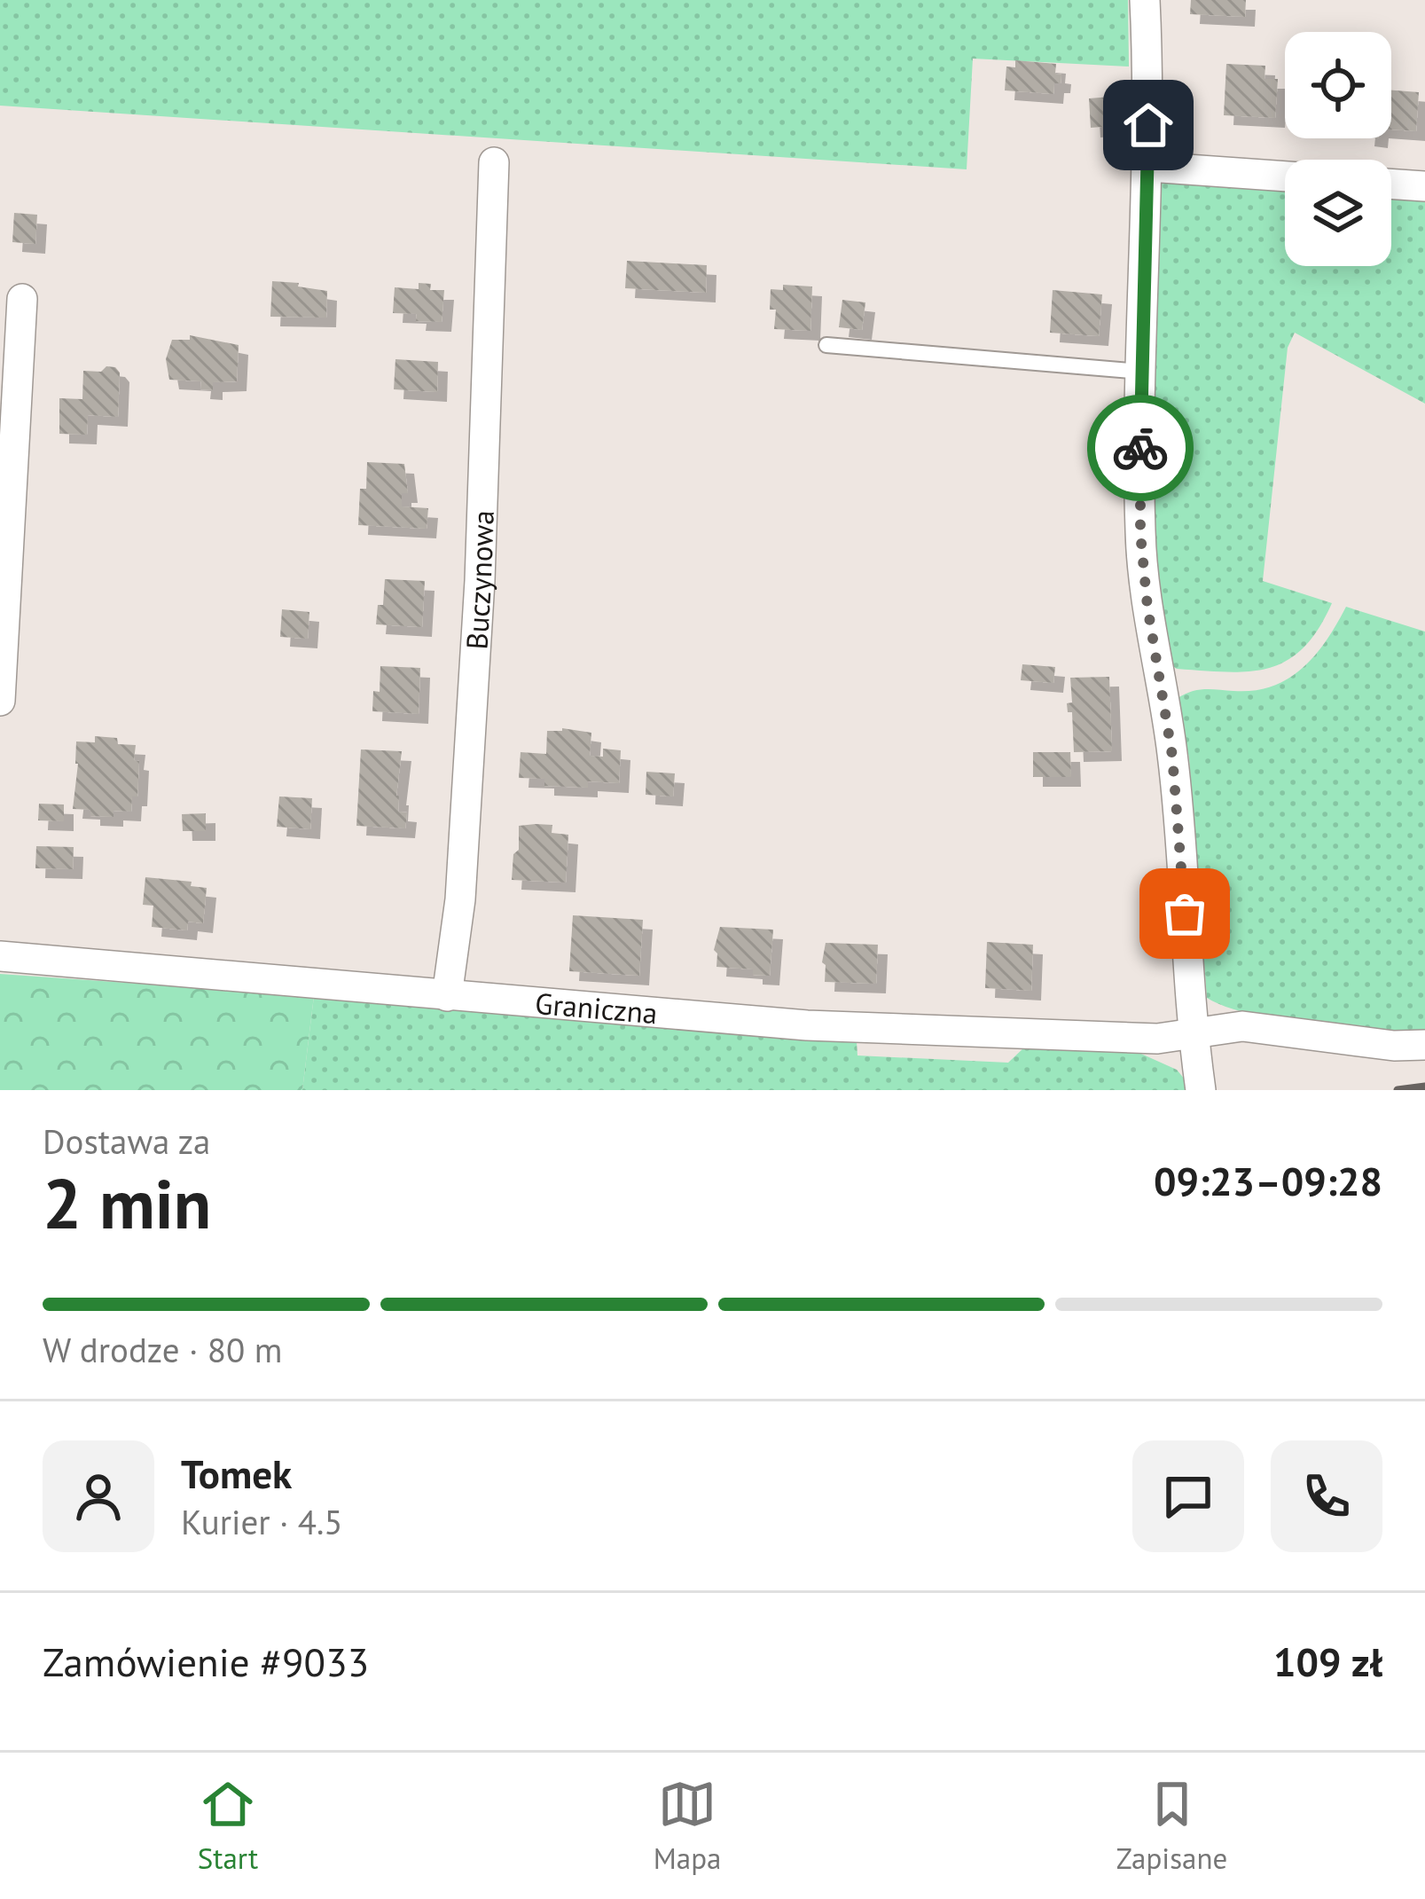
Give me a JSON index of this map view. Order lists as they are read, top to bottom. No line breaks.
{"streets":{"street":["Buczynowa","Graniczna"]},"crossings":[["Buczynowa","Graniczna"]],"page":{"heading":["2 min","Dostawa za","09:23–09:28"],"panel":["Tomek","Kurier · 4.5","Zamówienie #9033","109 zł"],"bar":"W drodze · 80 m","tabs":["Start","Mapa","Zapisane"]}}
